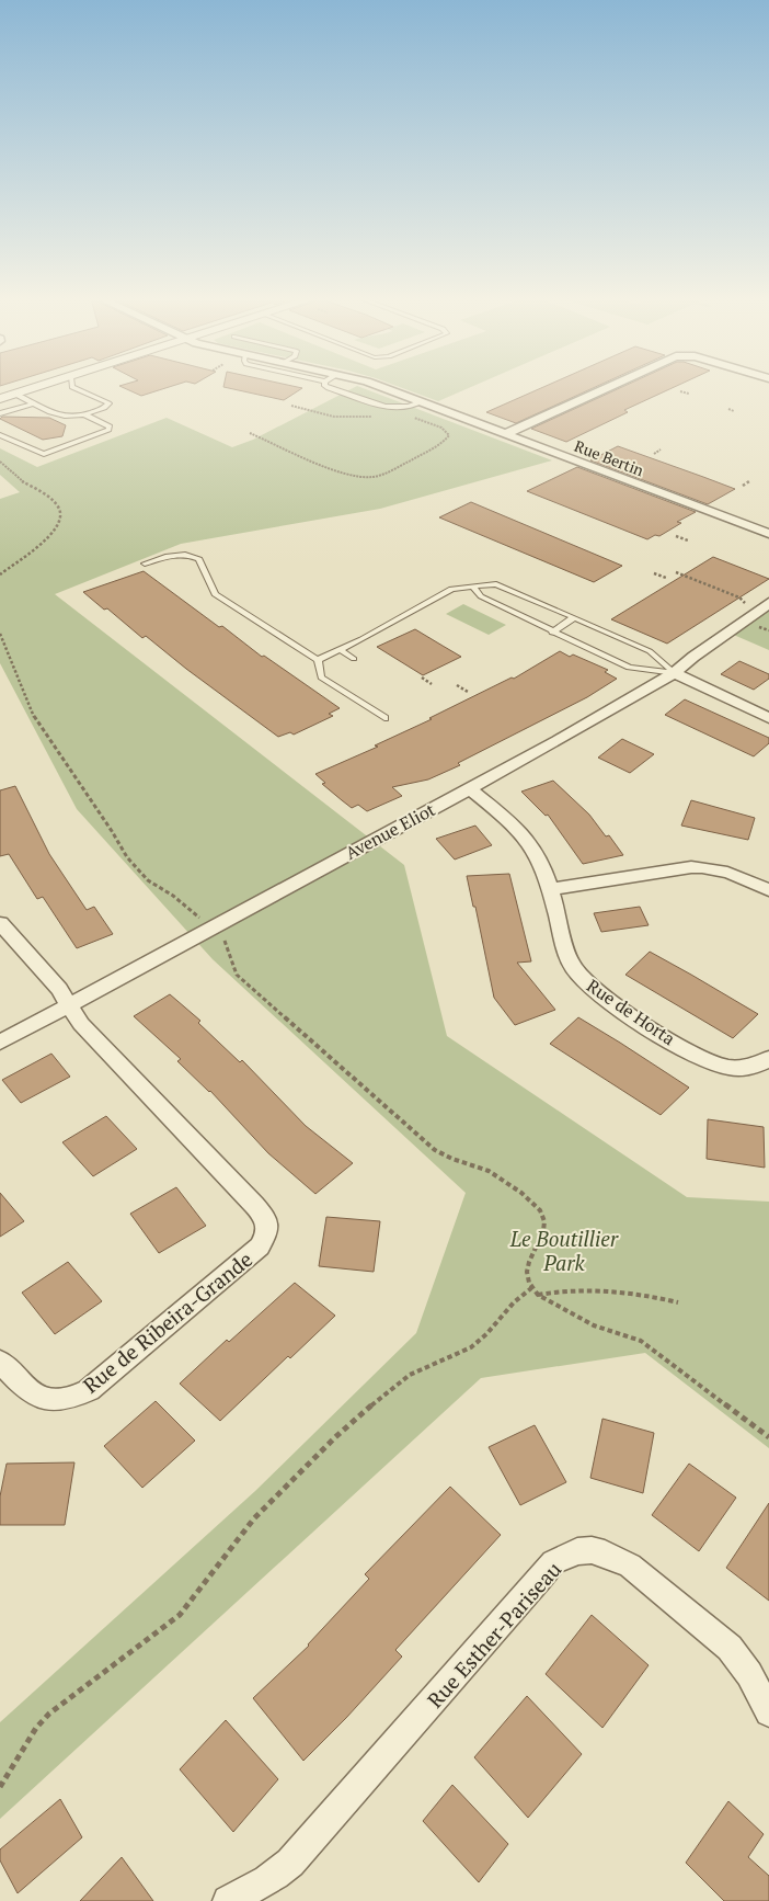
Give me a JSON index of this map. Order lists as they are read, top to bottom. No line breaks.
{"streets":{"street":["Rue Bertin","Avenue Eliot","Rue de Horta","Rue de Ribeira-Grande","Rue Esther-Pariseau"]},"crossings":[["Avenue Eliot","Rue de Horta"],["Avenue Eliot","Rue de Ribeira-Grande"]],"parks":["Le Boutillier Park"]}
